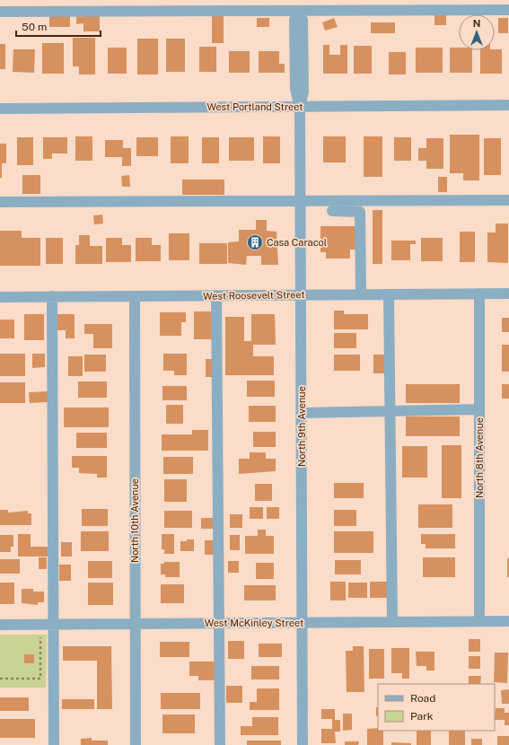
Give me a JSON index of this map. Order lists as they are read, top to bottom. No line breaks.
{"streets":{"street":["West Portland Street","West Roosevelt Street","North 9th Avenue","North 8th Avenue","North 10th Avenue","West McKinley Street"]},"crossings":[["West Portland Street","North 9th Avenue"],["West Roosevelt Street","North 9th Avenue"],["West Roosevelt Street","North 8th Avenue"],["West Roosevelt Street","North 10th Avenue"],["North 9th Avenue","West McKinley Street"],["North 8th Avenue","West McKinley Street"],["North 10th Avenue","West McKinley Street"]],"places":{"building":["Casa Caracol"]},"legend":["Road","Park"],"scale_bar":"50 m","north":"top"}
